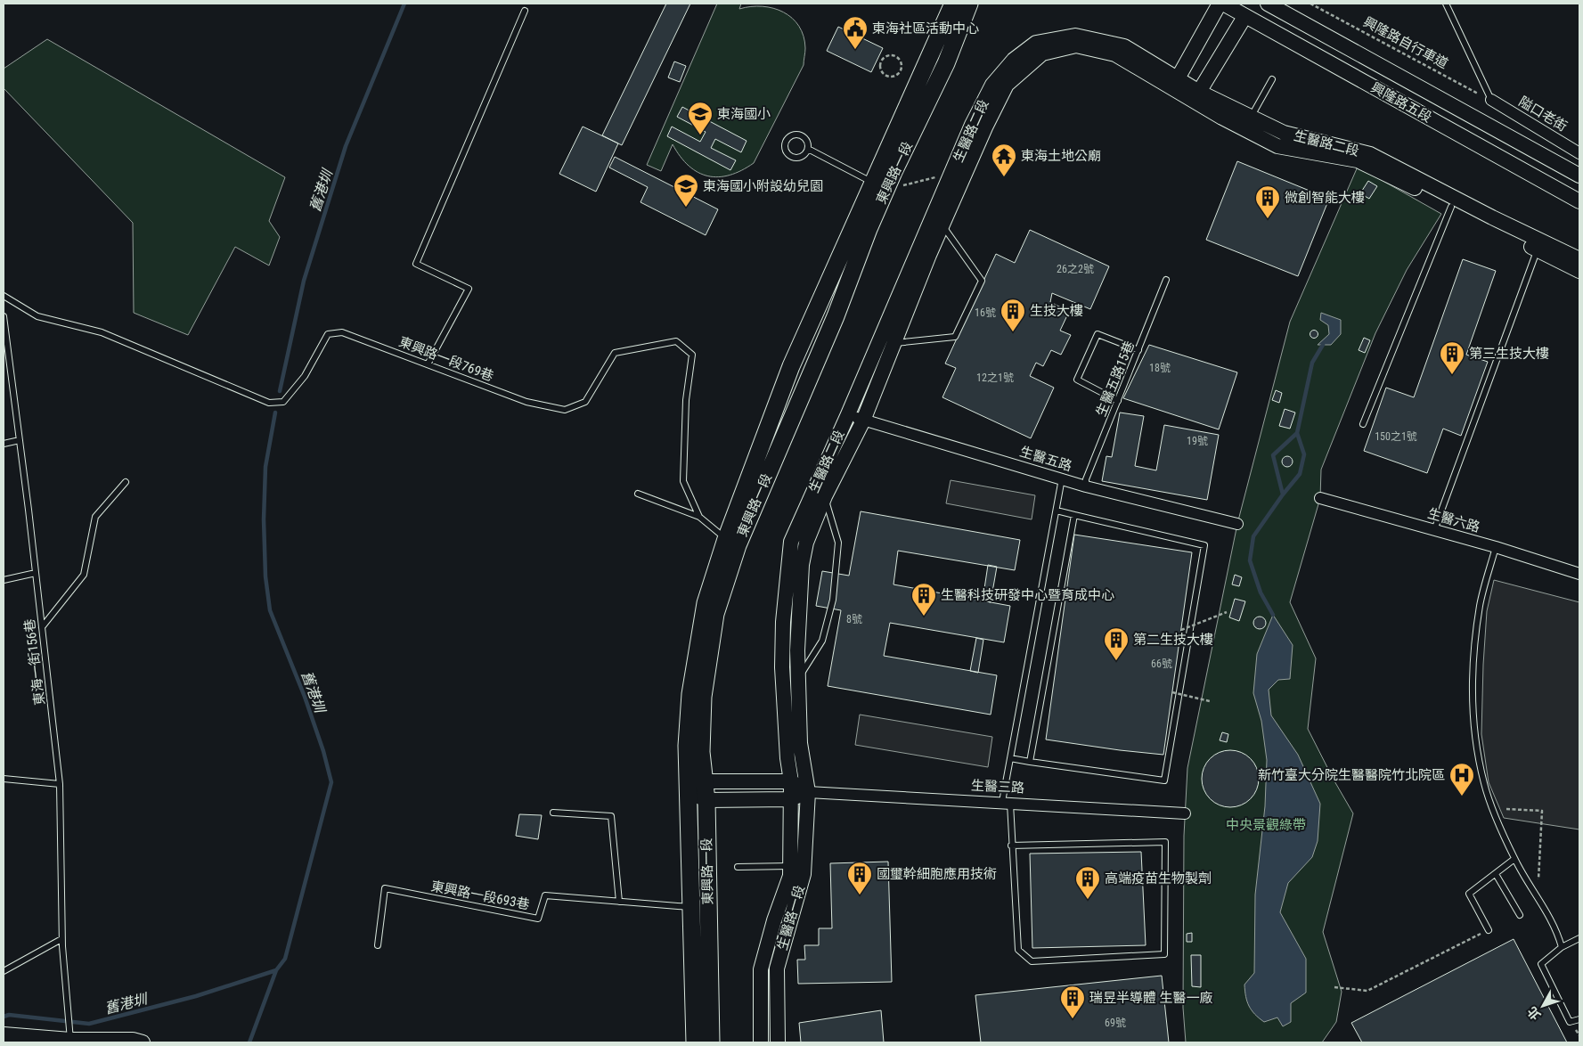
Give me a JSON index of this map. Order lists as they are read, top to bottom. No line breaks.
{"streets":{"main road":["東興路一段"],"street":["興隆路五段","隘口老街","生醫路二段","生醫五路","生醫六路","生醫三路","生醫路一段"],"lane":["東興路一段769巷","生醫五路15巷","東海一街156巷","東興路一段693巷"],"path":["興隆路自行車道"]},"crossings":[["興隆路自行車道","隘口老街"],["生醫路二段","生醫五路"],["生醫路二段","生醫三路"],["生醫路二段","生醫路一段"],["東興路一段","東興路一段769巷"],["東興路一段","東興路一段693巷"],["生醫五路15巷","生醫五路"],["生醫三路","生醫路一段"]],"water":["舊港圳"],"parks":["中央景觀綠帶"],"places":{"public building":["東海社區活動中心"],"school or university":["東海國小","東海國小附設幼兒園"],"temple":["東海土地公廟"],"building":["微創智能大樓","生技大樓","第三生技大樓","生醫科技研發中心暨育成中心","第二生技大樓","國璽幹細胞應用技術","高端疫苗生物製劑","瑞昱半導體 生醫一廠"],"hospital":["新竹臺大分院生醫醫院竹北院區"]},"house_numbers":["26之2號","16號","18號","12之1號","150之1號","19號","8號","66號","69號"],"north":"bottom left"}
